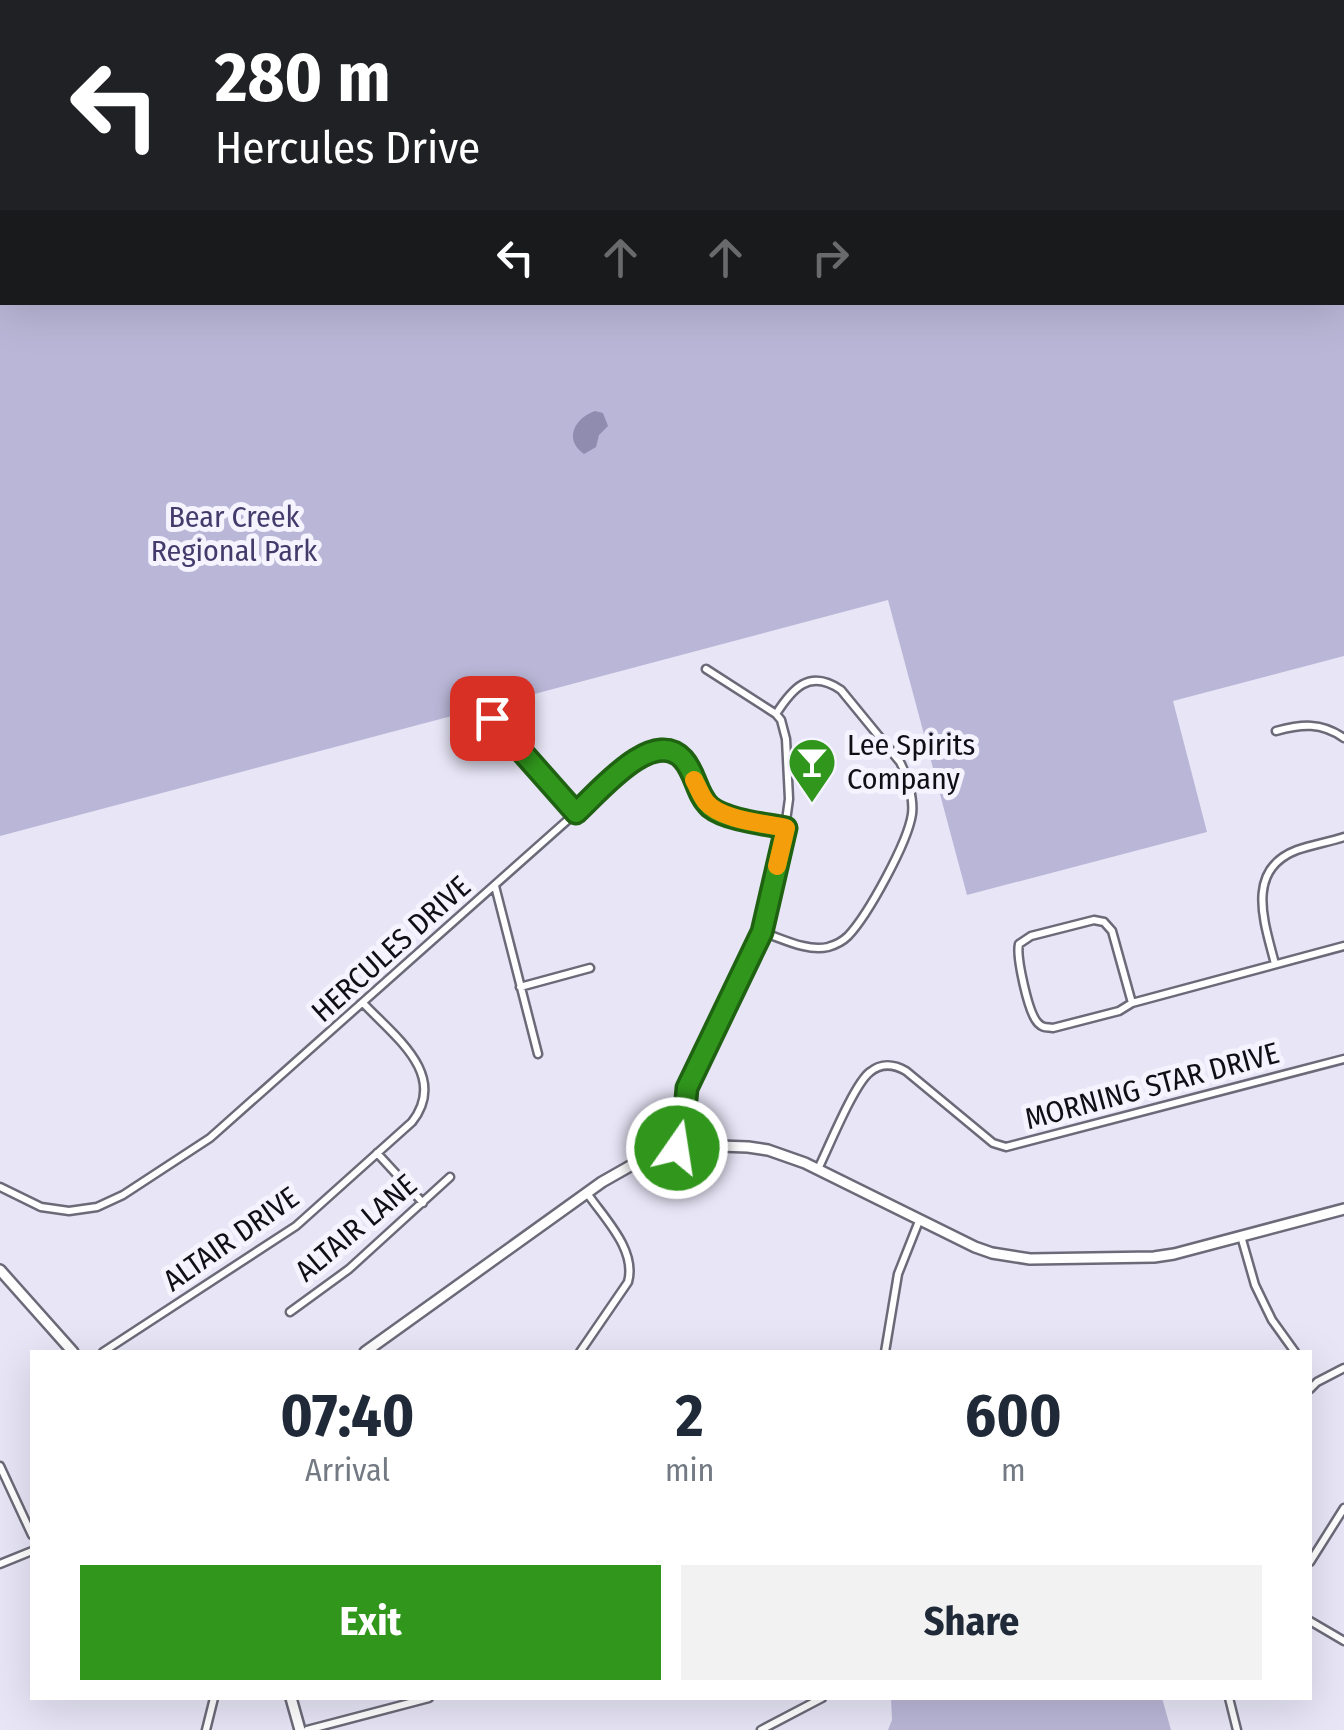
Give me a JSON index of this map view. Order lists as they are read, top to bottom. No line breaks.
{"streets":{"street":["HERCULES DRIVE","MORNING STAR DRIVE","ALTAIR LANE","ALTAIR DRIVE"]},"crossings":[["HERCULES DRIVE","ALTAIR DRIVE"]],"parks":["Bear Creek Regional Park"],"places":{"bar":["Lee Spirits Company"]},"page":{"turn":["280 m","Hercules Drive"],"eta":["07:40","Arrival","2","min","600","m"],"buttons":["Exit","Share"]}}
